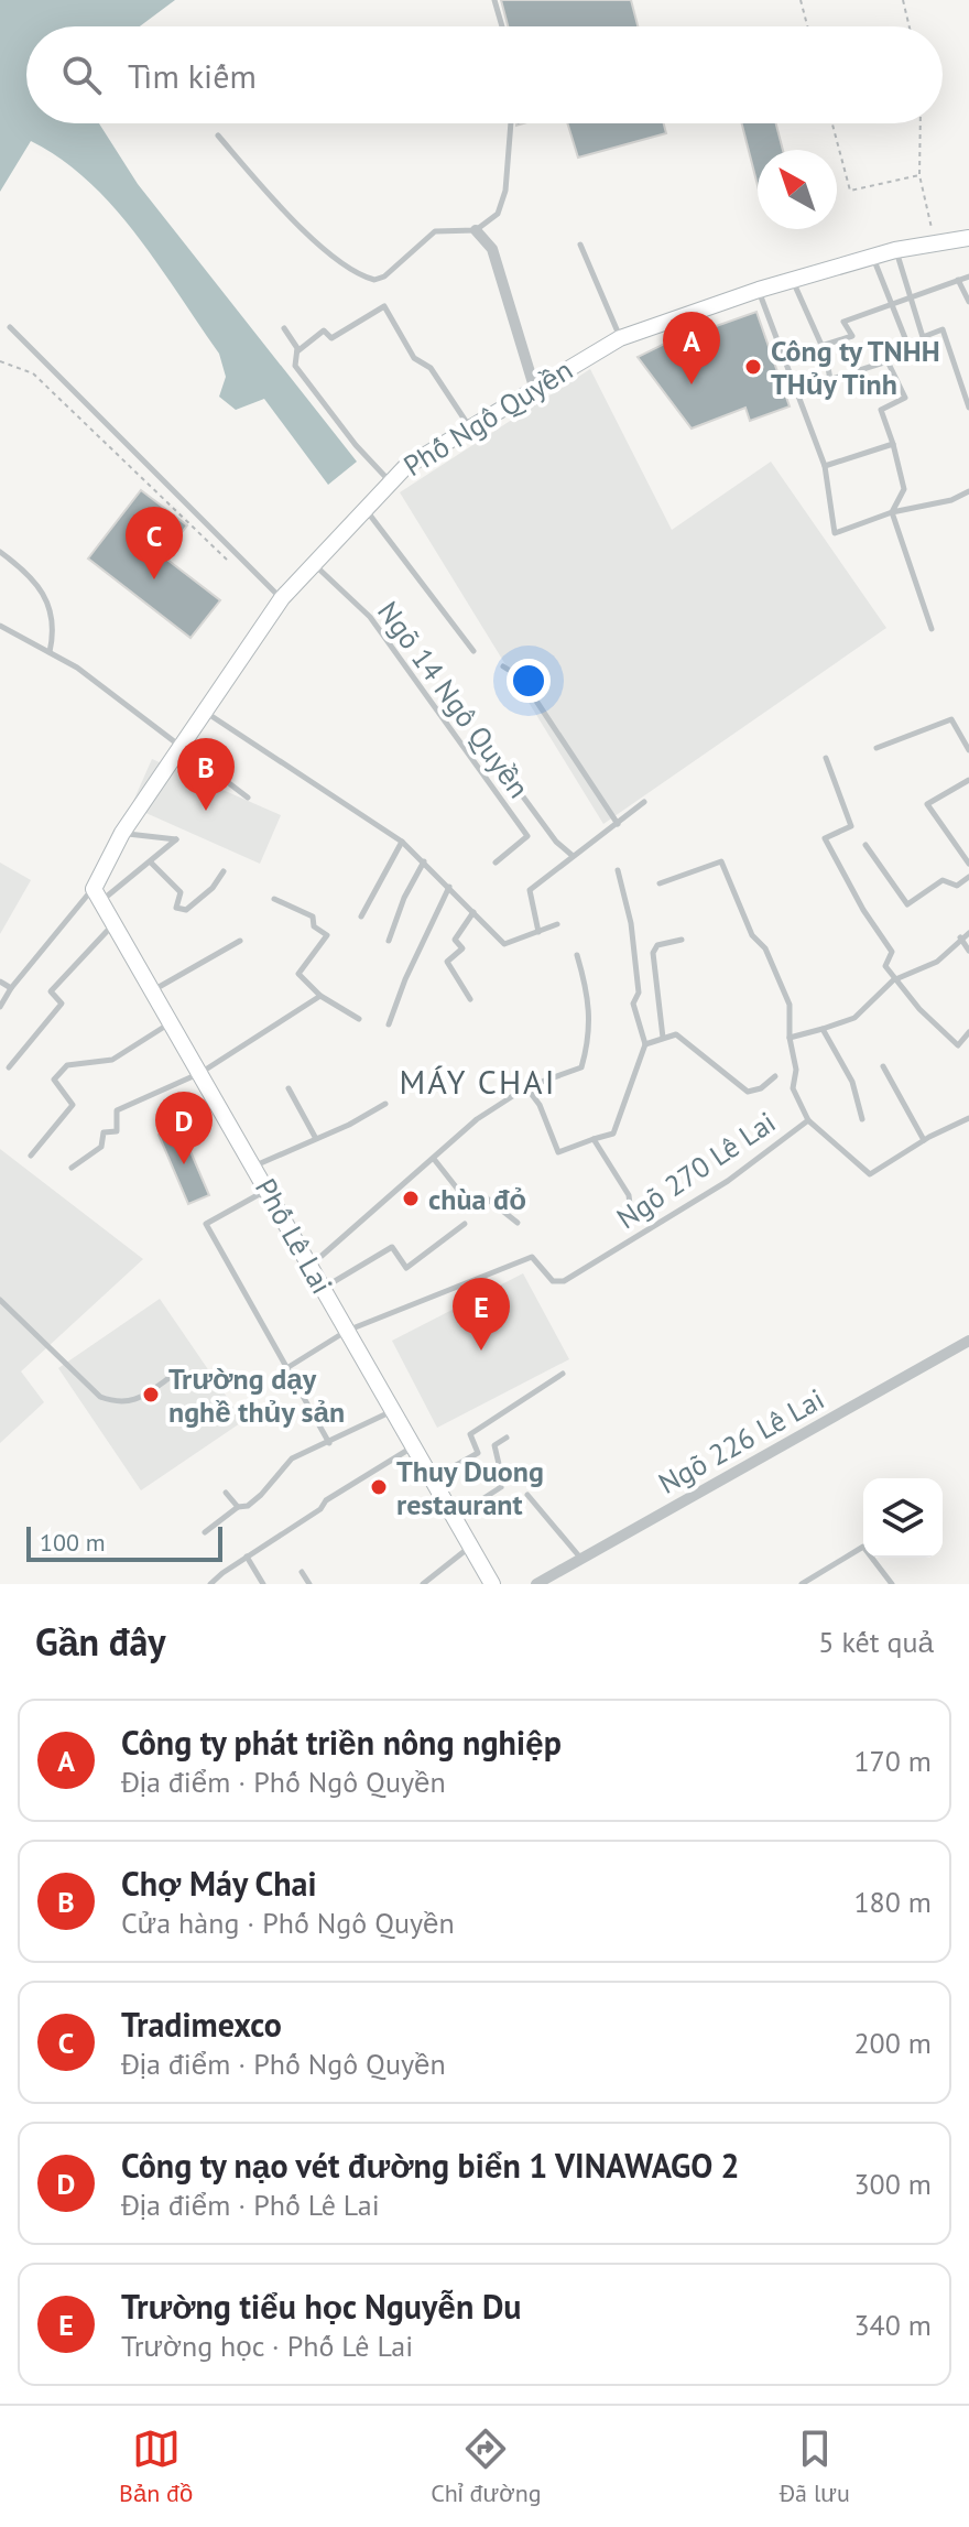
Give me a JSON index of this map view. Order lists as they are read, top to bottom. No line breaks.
{"streets":{"street":["Phố Ngô Quyền","Phố Lê Lai","Ngõ 226 Lê Lai"],"lane":["Ngõ 14 Ngô Quyền","Ngõ 270 Lê Lai"]},"crossings":[["Phố Ngô Quyền","Ngõ 14 Ngô Quyền"],["Phố Ngô Quyền","Phố Lê Lai"],["Ngõ 270 Lê Lai","Phố Lê Lai"]],"districts":["MÁY CHAI"],"places":["Công ty TNHH THủy Tinh","chùa đỏ","Trường dạy nghề thủy sản","Thuy Duong restaurant"],"scale_bar":"100 m","north":"top left","page":{"search":"Tìm kiếm","pins":["A","C","B","D","E"],"scale":"100 m","heading":["Gần đây","5 kết quả"],"list":[{"mark":"A","name":"Công ty phát triền nông nghiệp","note":"Địa điểm · Phố Ngô Quyền","value":"170 m"},{"mark":"B","name":"Chợ Máy Chai","note":"Cửa hàng · Phố Ngô Quyền","value":"180 m"},{"mark":"C","name":"Tradimexco","note":"Địa điểm · Phố Ngô Quyền","value":"200 m"},{"mark":"D","name":"Công ty nạo vét đường biển 1 VINAWAGO 2","note":"Địa điểm · Phố Lê Lai","value":"300 m"},{"mark":"E","name":"Trường tiểu học Nguyễn Du","note":"Trường học · Phố Lê Lai","value":"340 m"}],"nav":["Bản đồ","Chỉ đường","Đã lưu"]}}
